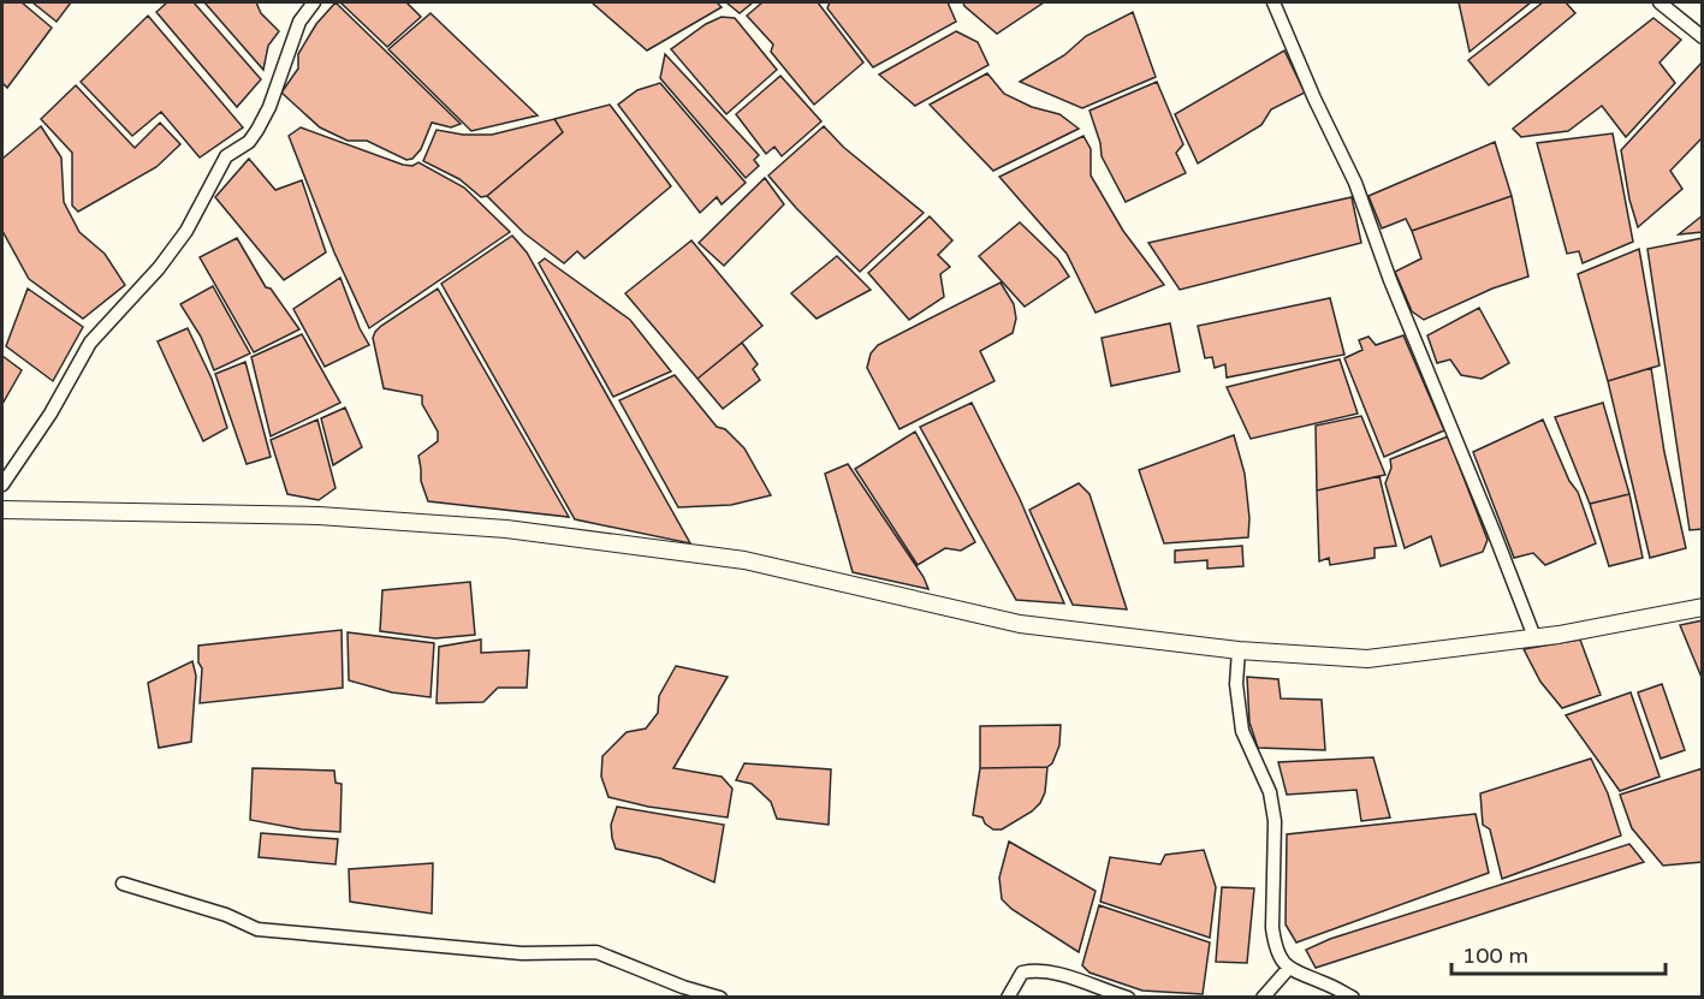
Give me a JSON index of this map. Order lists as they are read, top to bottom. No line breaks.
{"scale_bar":"100 m"}
